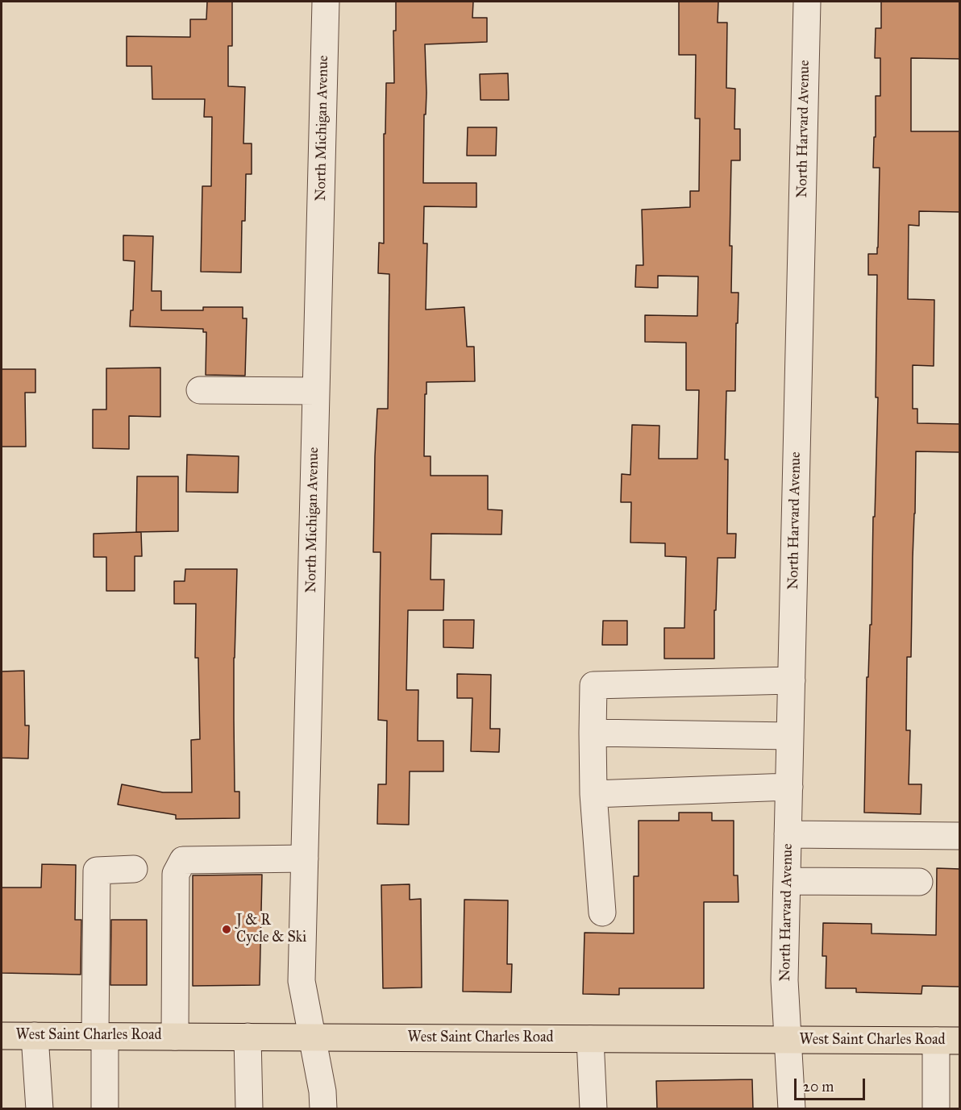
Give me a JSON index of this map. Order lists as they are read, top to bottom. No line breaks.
{"streets":{"main road":["West Saint Charles Road"],"street":["North Michigan Avenue","North Harvard Avenue"]},"crossings":[["North Michigan Avenue","West Saint Charles Road"],["North Harvard Avenue","West Saint Charles Road"]],"places":["J & R Cycle & Ski"],"scale_bar":"20 m"}
